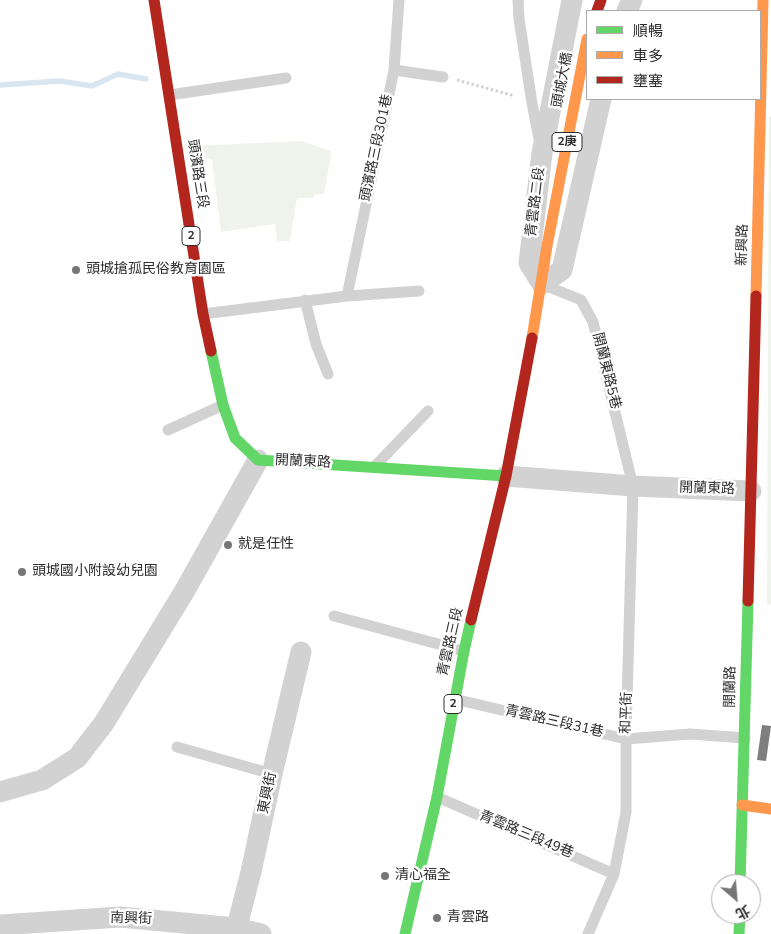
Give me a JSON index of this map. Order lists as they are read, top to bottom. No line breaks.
{"streets":{"main road":["頭城大橋","2庚","頭濱路三段","青雲路二段","2","新興路","開蘭東路","青雲路三段","開蘭路"],"street":["東興街","南興街"],"lane":["頭濱路三段301巷","開蘭東路5巷","和平街","青雲路三段31巷","青雲路三段49巷"]},"crossings":[["頭城大橋","青雲路二段"],["頭濱路三段","開蘭東路"],["青雲路二段","開蘭東路5巷"],["青雲路二段","開蘭東路"],["青雲路二段","青雲路三段"],["新興路","開蘭東路"],["新興路","開蘭路"],["開蘭東路5巷","開蘭東路"],["開蘭東路5巷","和平街"],["開蘭東路","青雲路三段"],["開蘭東路","開蘭路"],["開蘭東路","和平街"],["青雲路三段","青雲路三段31巷"],["青雲路三段","青雲路三段49巷"],["開蘭路","青雲路三段31巷"],["和平街","青雲路三段31巷"],["和平街","青雲路三段49巷"],["東興街","南興街"]],"places":["頭城搶孤民俗教育園區","就是任性","頭城國小附設幼兒園","清心福全","青雲路"],"legend":["順暢","車多","壅塞"],"north":"bottom right"}
